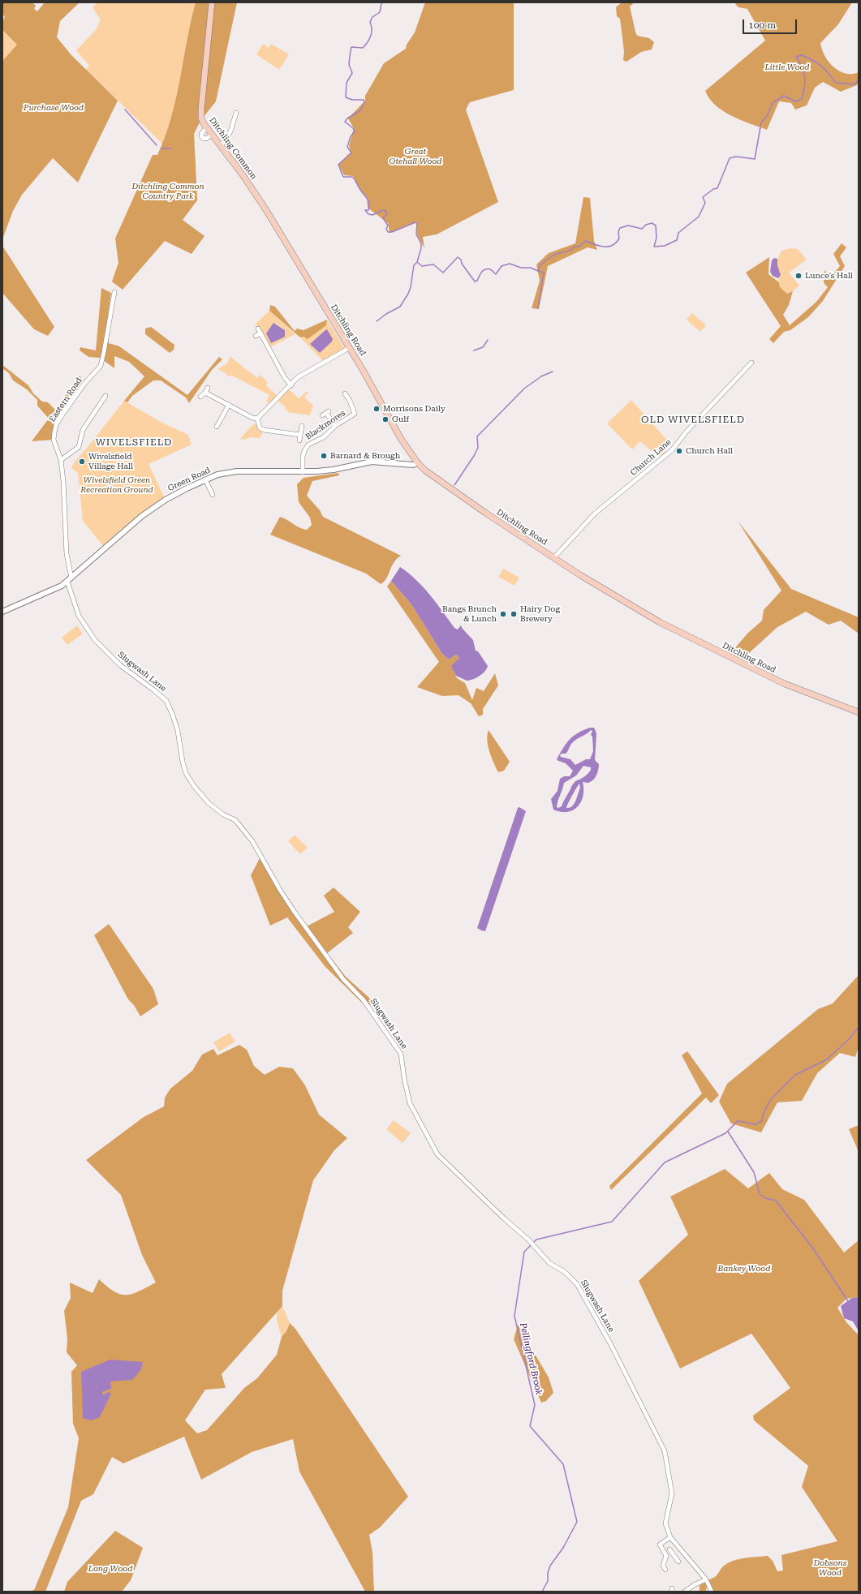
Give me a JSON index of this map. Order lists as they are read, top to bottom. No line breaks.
{"streets":{"main road":["Ditchling Common","Ditchling Road"],"street":["Eastern Road","Blackmores","Church Lane","Green Road","Slugwash Lane"]},"crossings":[["Ditchling Common","Ditchling Road"],["Ditchling Road","Church Lane"],["Ditchling Road","Green Road"],["Eastern Road","Green Road"],["Blackmores","Green Road"],["Green Road","Slugwash Lane"]],"districts":["OLD WIVELSFIELD","WIVELSFIELD"],"water":["Pellingford Brook"],"parks":["Little Wood","Purchase Wood","Great Otehall Wood","Ditchling Common Country Park","Wivelsfield Green Recreation Ground","Bankey Wood","Dobsons Wood","Long Wood"],"places":["Lunce's Hall","Morrisons Daily","Gulf","Church Hall","Barnard & Brough","Wivelsfield Village Hall","Bangs Brunch & Lunch","Hairy Dog Brewery"],"scale_bar":"100 m"}
